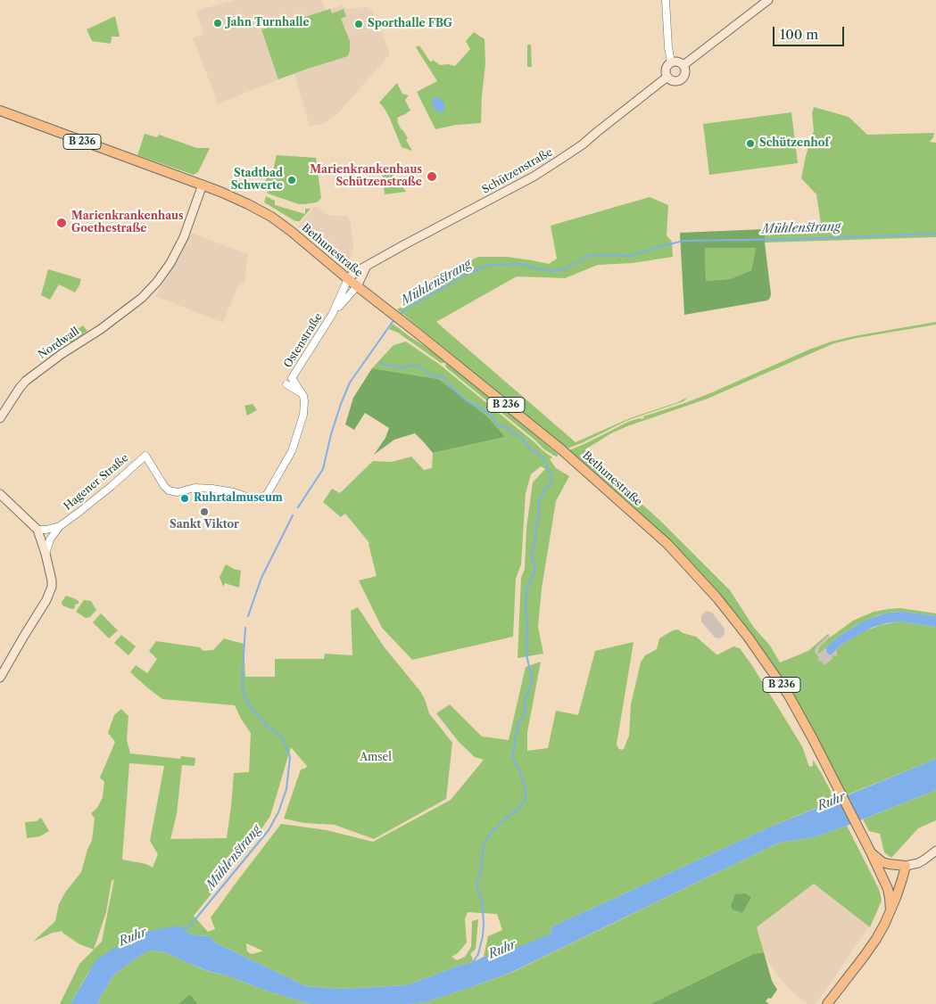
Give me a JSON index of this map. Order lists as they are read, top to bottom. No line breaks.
{"streets":{"main road":["B 236","Schützenstraße","Bethunestraße","Nordwall"],"street":["Ostenstraße","Hagener Straße"]},"crossings":[["B 236","Bethunestraße"],["B 236","Nordwall"],["Schützenstraße","Bethunestraße"],["Schützenstraße","Ostenstraße"],["Bethunestraße","Ostenstraße"],["Bethunestraße","Nordwall"],["Ostenstraße","Hagener Straße"]],"water":["Mühlenstrang","Ruhr"],"parks":["Amsel"],"places":["Jahn Turnhalle","Sporthalle FBG","Schützenhof","Marienkrankenhaus Schützenstraße","Stadtbad Schwerte","Marienkrankenhaus Goethestraße","Ruhrtalmuseum","Sankt Viktor"],"scale_bar":"100 m"}
